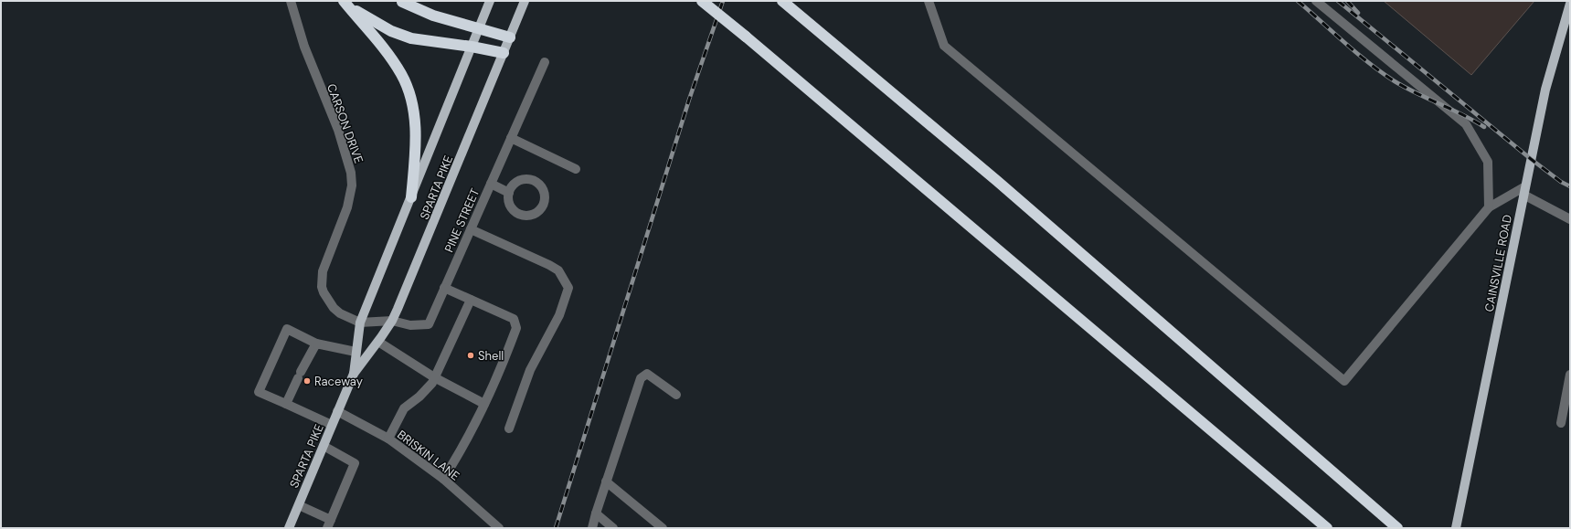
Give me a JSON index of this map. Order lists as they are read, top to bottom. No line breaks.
{"streets":{"main road":["SPARTA PIKE","CAINSVILLE ROAD"],"street":["CARSON DRIVE","PINE STREET","BRISKIN LANE"]},"crossings":[["CARSON DRIVE","SPARTA PIKE"],["CARSON DRIVE","PINE STREET"],["SPARTA PIKE","PINE STREET"],["SPARTA PIKE","BRISKIN LANE"]],"places":["Shell","Raceway"]}
